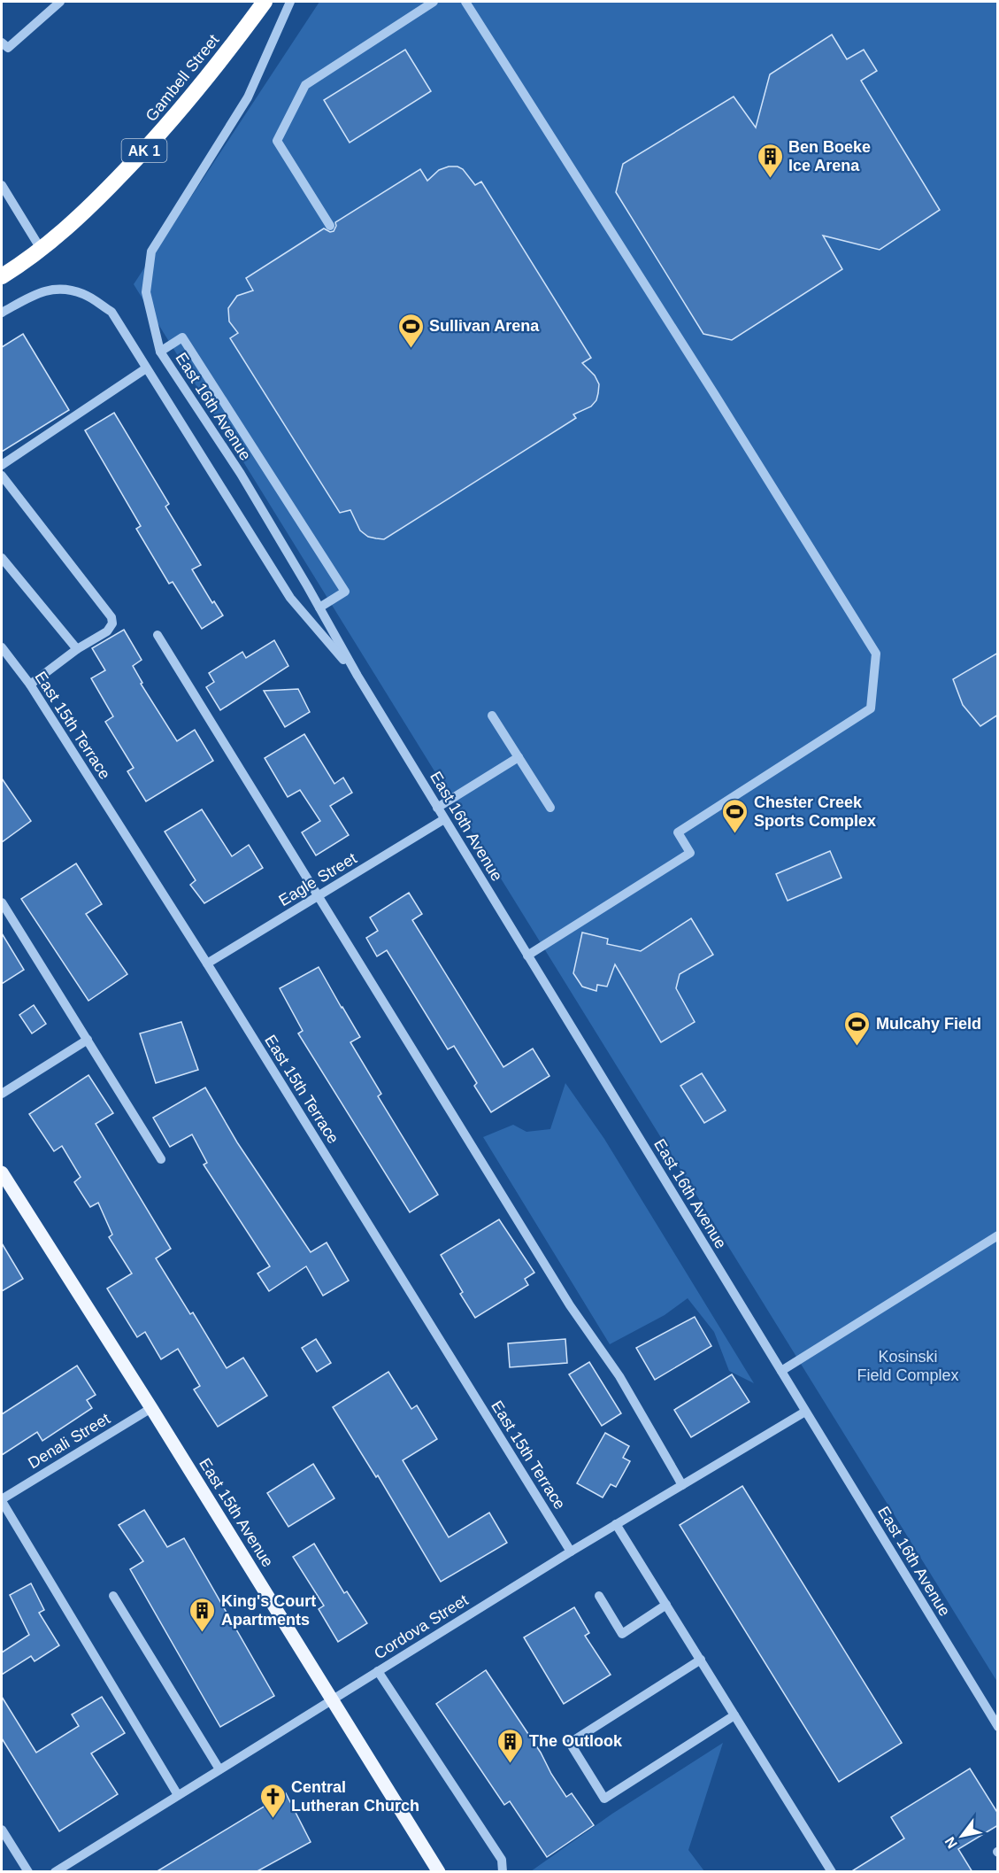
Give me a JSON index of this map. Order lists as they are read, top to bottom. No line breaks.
{"streets":{"highway":["Gambell Street","AK 1"],"main road":["East 15th Avenue"],"street":["East 16th Avenue","East 15th Terrace","Eagle Street","Denali Street","Cordova Street"]},"crossings":[["East 16th Avenue","Eagle Street"],["East 16th Avenue","Cordova Street"],["East 15th Terrace","Eagle Street"],["East 15th Terrace","Cordova Street"],["Denali Street","East 15th Avenue"],["East 15th Avenue","Cordova Street"]],"parks":["Kosinski Field Complex"],"places":{"building":["Ben Boeke Ice Arena","King's Court Apartments","The Outlook"],"sports":["Sullivan Arena","Chester Creek Sports Complex","Mulcahy Field"],"church":["Central Lutheran Church"]},"north":"bottom left"}
